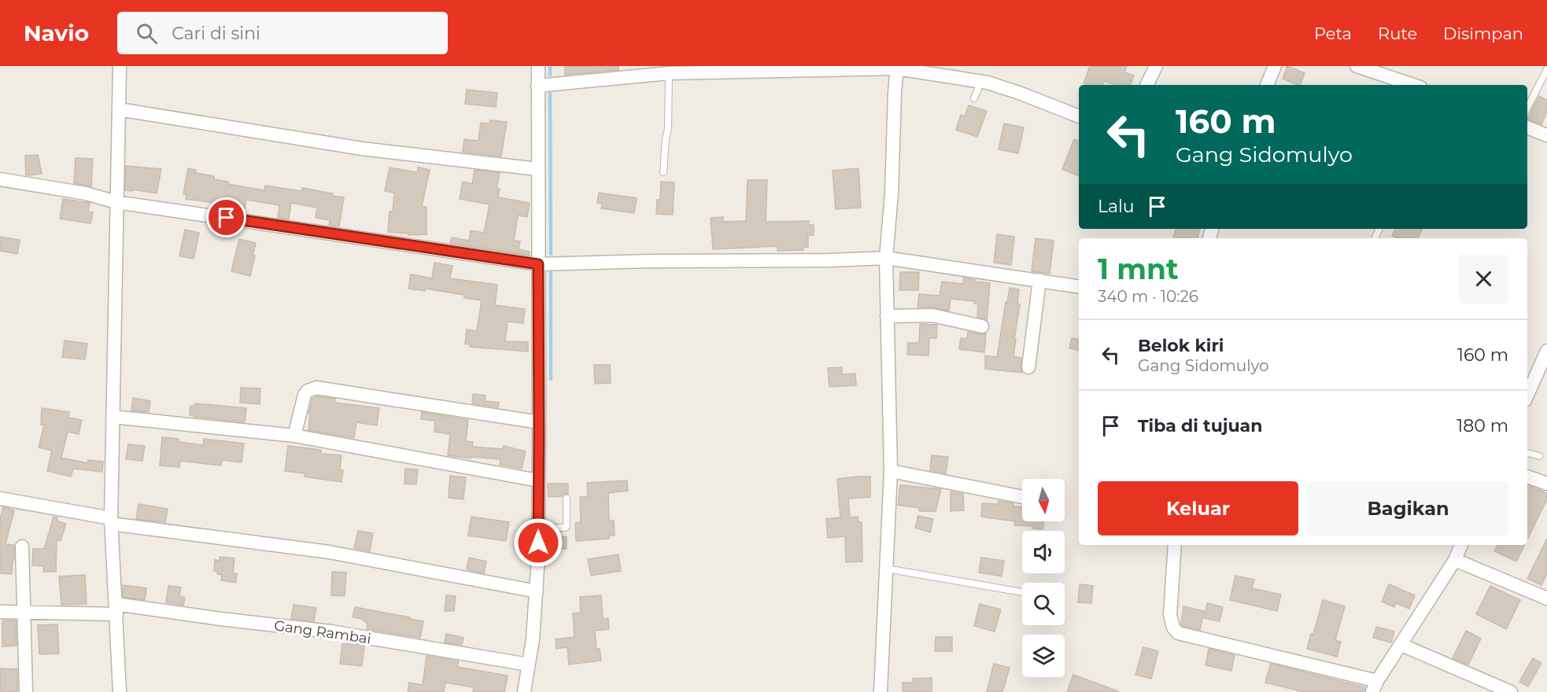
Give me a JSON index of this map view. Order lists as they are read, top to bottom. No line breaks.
{"streets":{"street":["Gang Rambai"]},"north":"bottom","page":{"header":"Navio","search":"Cari di sini","nav":["Peta","Rute","Disimpan"],"turn":["160 m","Gang Sidomulyo"],"then":"Lalu","heading":["1 mnt","340 m · 10:26"],"list":[{"name":"Belok kiri","note":"Gang Sidomulyo","value":"160 m"},{"name":"Tiba di tujuan","value":"180 m"}],"buttons":["Keluar","Bagikan"]}}
